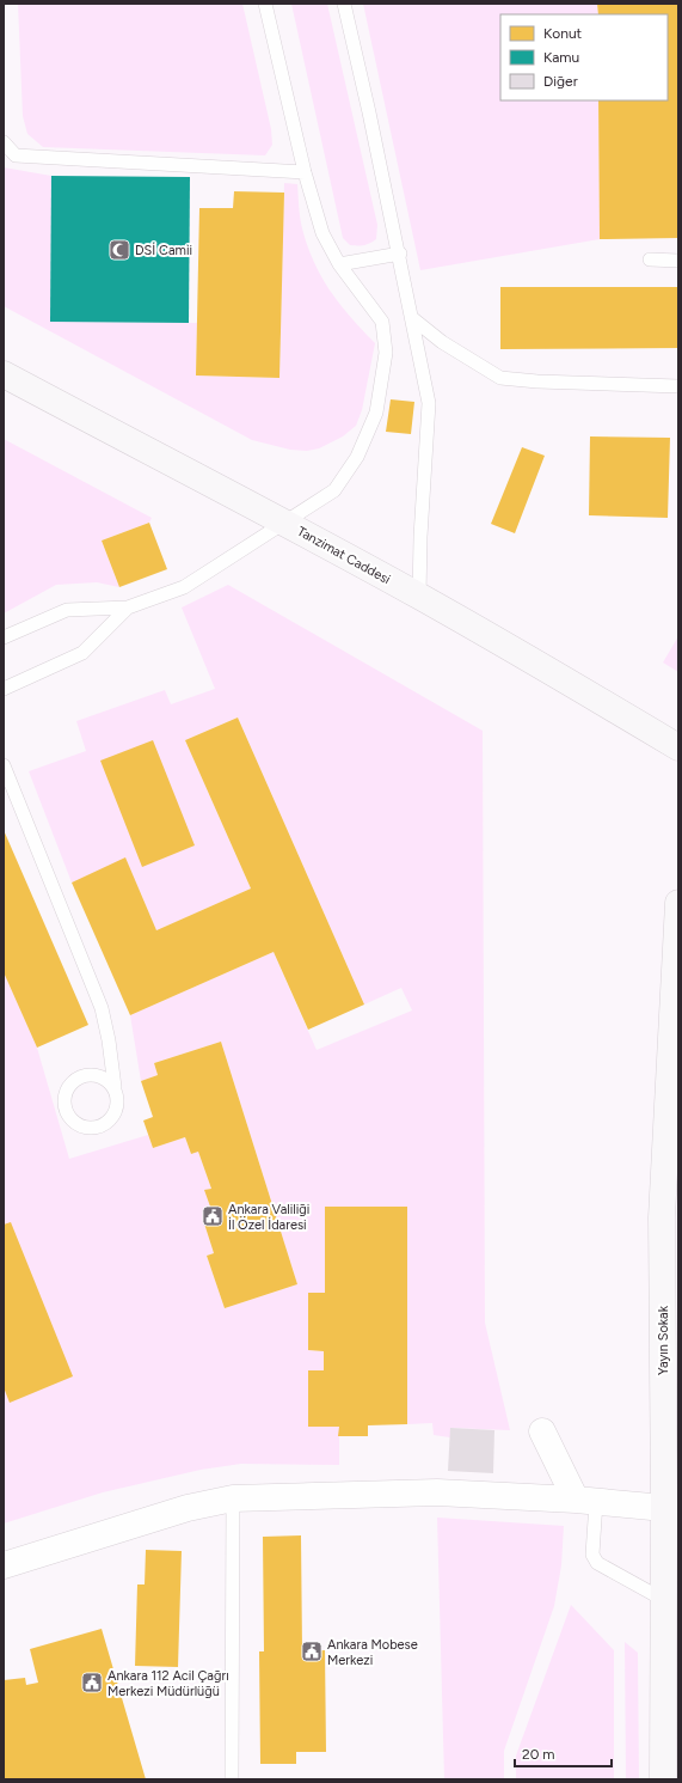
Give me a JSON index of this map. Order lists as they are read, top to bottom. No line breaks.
{"streets":{"street":["Tanzimat Caddesi","Yayın Sokak"]},"places":{"mosque":["DSİ Camii"],"public building":["Ankara Valiliği İl Özel İdaresi","Ankara Mobese Merkezi","Ankara 112 Acil Çağrı Merkezi Müdürlüğü"]},"legend":["Konut","Kamu","Diğer"],"scale_bar":"20 m"}
